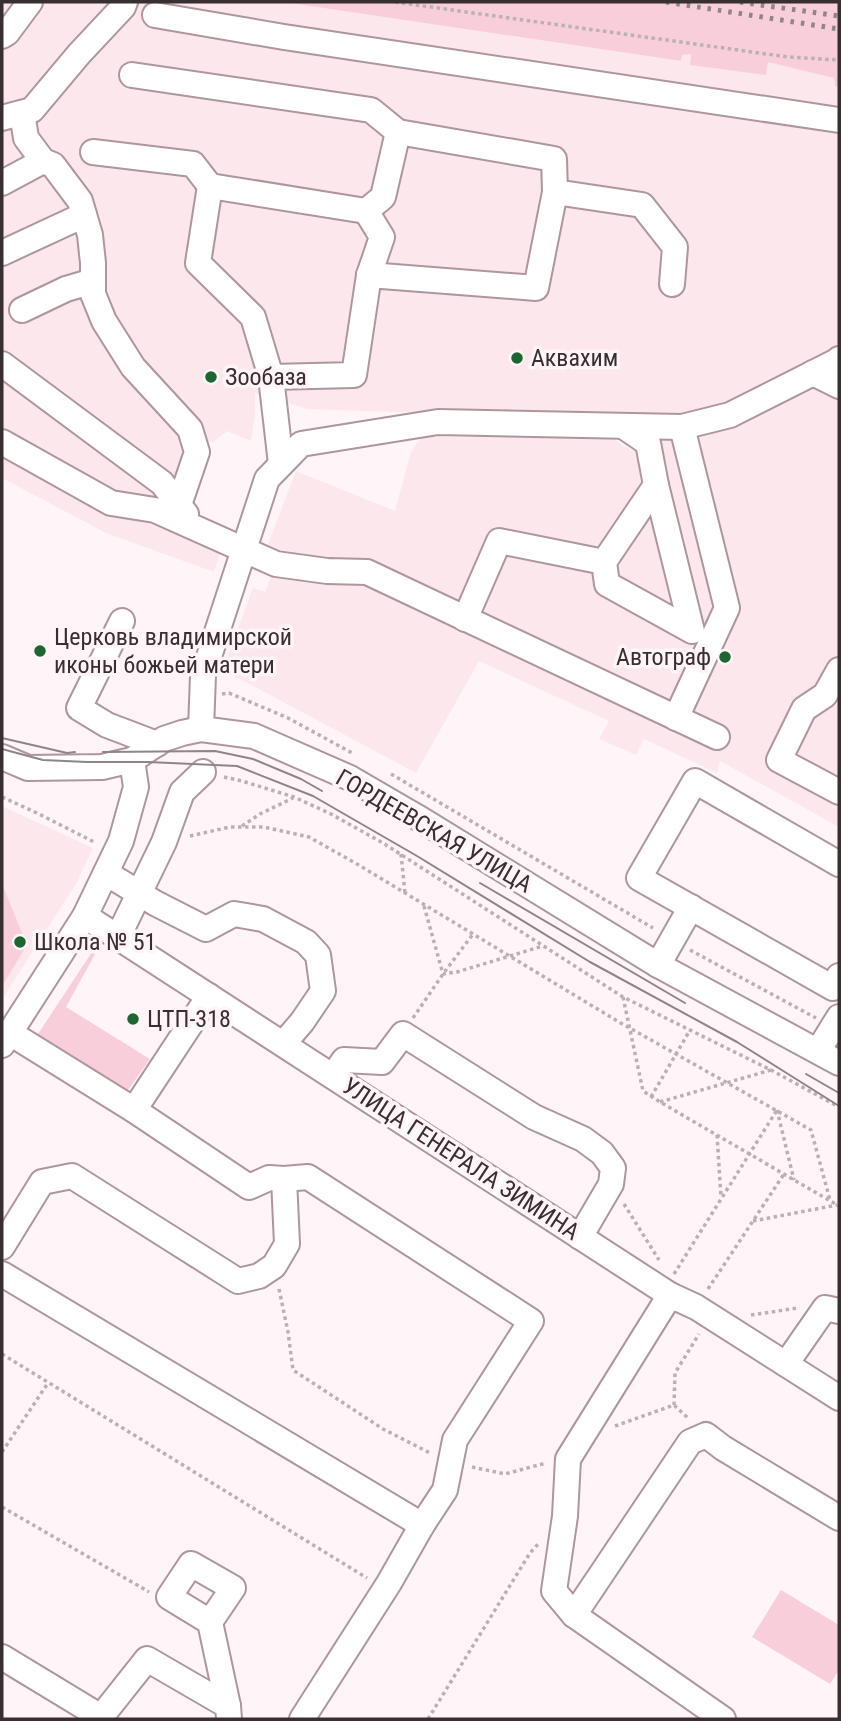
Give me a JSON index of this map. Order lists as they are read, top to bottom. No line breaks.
{"streets":{"street":["ГОРДЕЕВСКАЯ УЛИЦА","УЛИЦА ГЕНЕРАЛА ЗИМИНА"]},"places":["Аквахим","Зообаза","Церковь владимирской иконы божьей матери","Автограф","Школа № 51","ЦТП-318"]}
